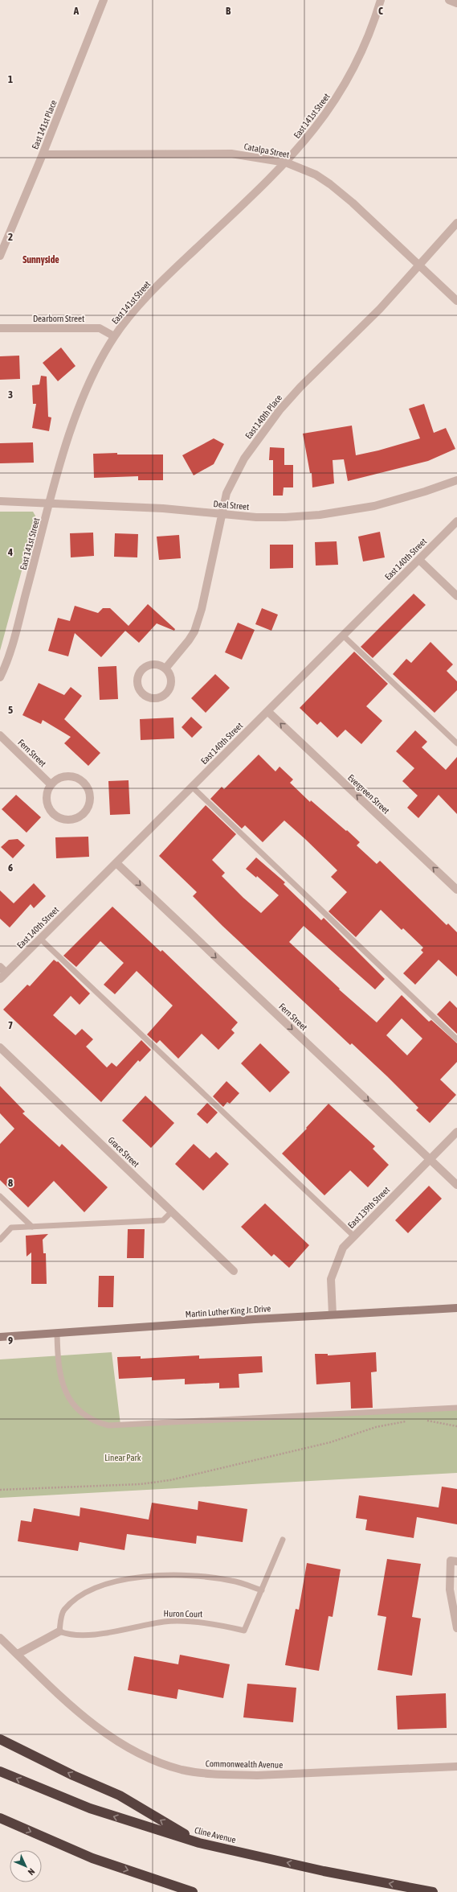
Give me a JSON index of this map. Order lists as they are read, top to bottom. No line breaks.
{"streets":{"highway":["Cline Avenue"],"main road":["Martin Luther King Jr. Drive"],"street":["East 141st Street","East 141st Place","Catalpa Street","Dearborn Street","East 140th Place","Deal Street","East 140th Street","Fern Street","Evergreen Street","Grace Street","East 139th Street","Commonwealth Avenue"],"lane":["Huron Court"]},"crossings":[["East 141st Street","Catalpa Street"],["East 141st Street","Dearborn Street"],["East 141st Street","Deal Street"],["East 141st Place","Catalpa Street"],["Catalpa Street","East 140th Place"],["East 140th Place","Deal Street"],["East 140th Street","Fern Street"],["East 140th Street","Evergreen Street"],["Fern Street","East 139th Street"],["East 139th Street","Martin Luther King Jr. Drive"]],"one_way":["Fern Street","Evergreen Street"],"districts":["Sunnyside"],"parks":["Linear Park"],"north":"bottom right","grid":{"columns":["A","B","C"],"rows":["1","2","3","4","5","6","7","8","9"]}}
